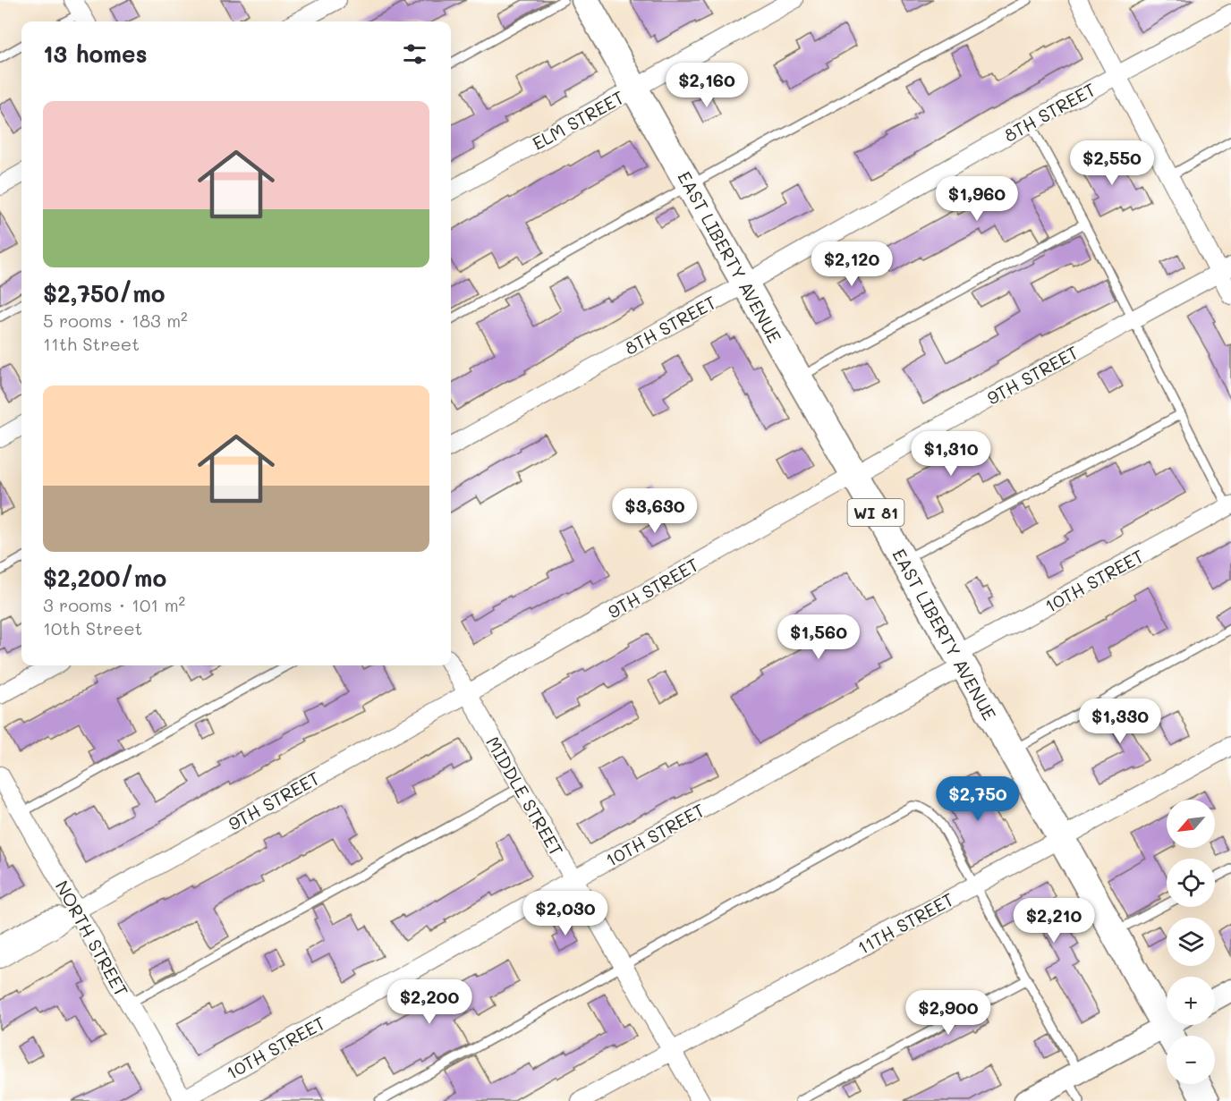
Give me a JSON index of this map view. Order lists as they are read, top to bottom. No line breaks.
{"streets":{"main road":["EAST LIBERTY AVENUE","WI 81"],"street":["8TH STREET","ELM STREET","9TH STREET","10TH STREET","MIDDLE STREET","11TH STREET","NORTH STREET"]},"crossings":[["8TH STREET","EAST LIBERTY AVENUE"],["ELM STREET","EAST LIBERTY AVENUE"],["EAST LIBERTY AVENUE","9TH STREET"],["EAST LIBERTY AVENUE","10TH STREET"],["EAST LIBERTY AVENUE","11TH STREET"],["9TH STREET","MIDDLE STREET"],["9TH STREET","NORTH STREET"],["10TH STREET","MIDDLE STREET"],["10TH STREET","NORTH STREET"],["MIDDLE STREET","11TH STREET"]],"north":"bottom left","page":{"heading":"13 homes","price":["$2,160","$2,550","$1,960","$2,120","$1,310","$3,630","$1,560","$1,330","$2,750","$2,030","$2,210","$2,200","$2,900"],"list":[{"name":"$2,750/mo","note":"5 rooms · 183 m² · 11th Street"},{"name":"$2,200/mo","note":"3 rooms · 101 m² · 10th Street"}],"map_buttons":["+","−"]}}
